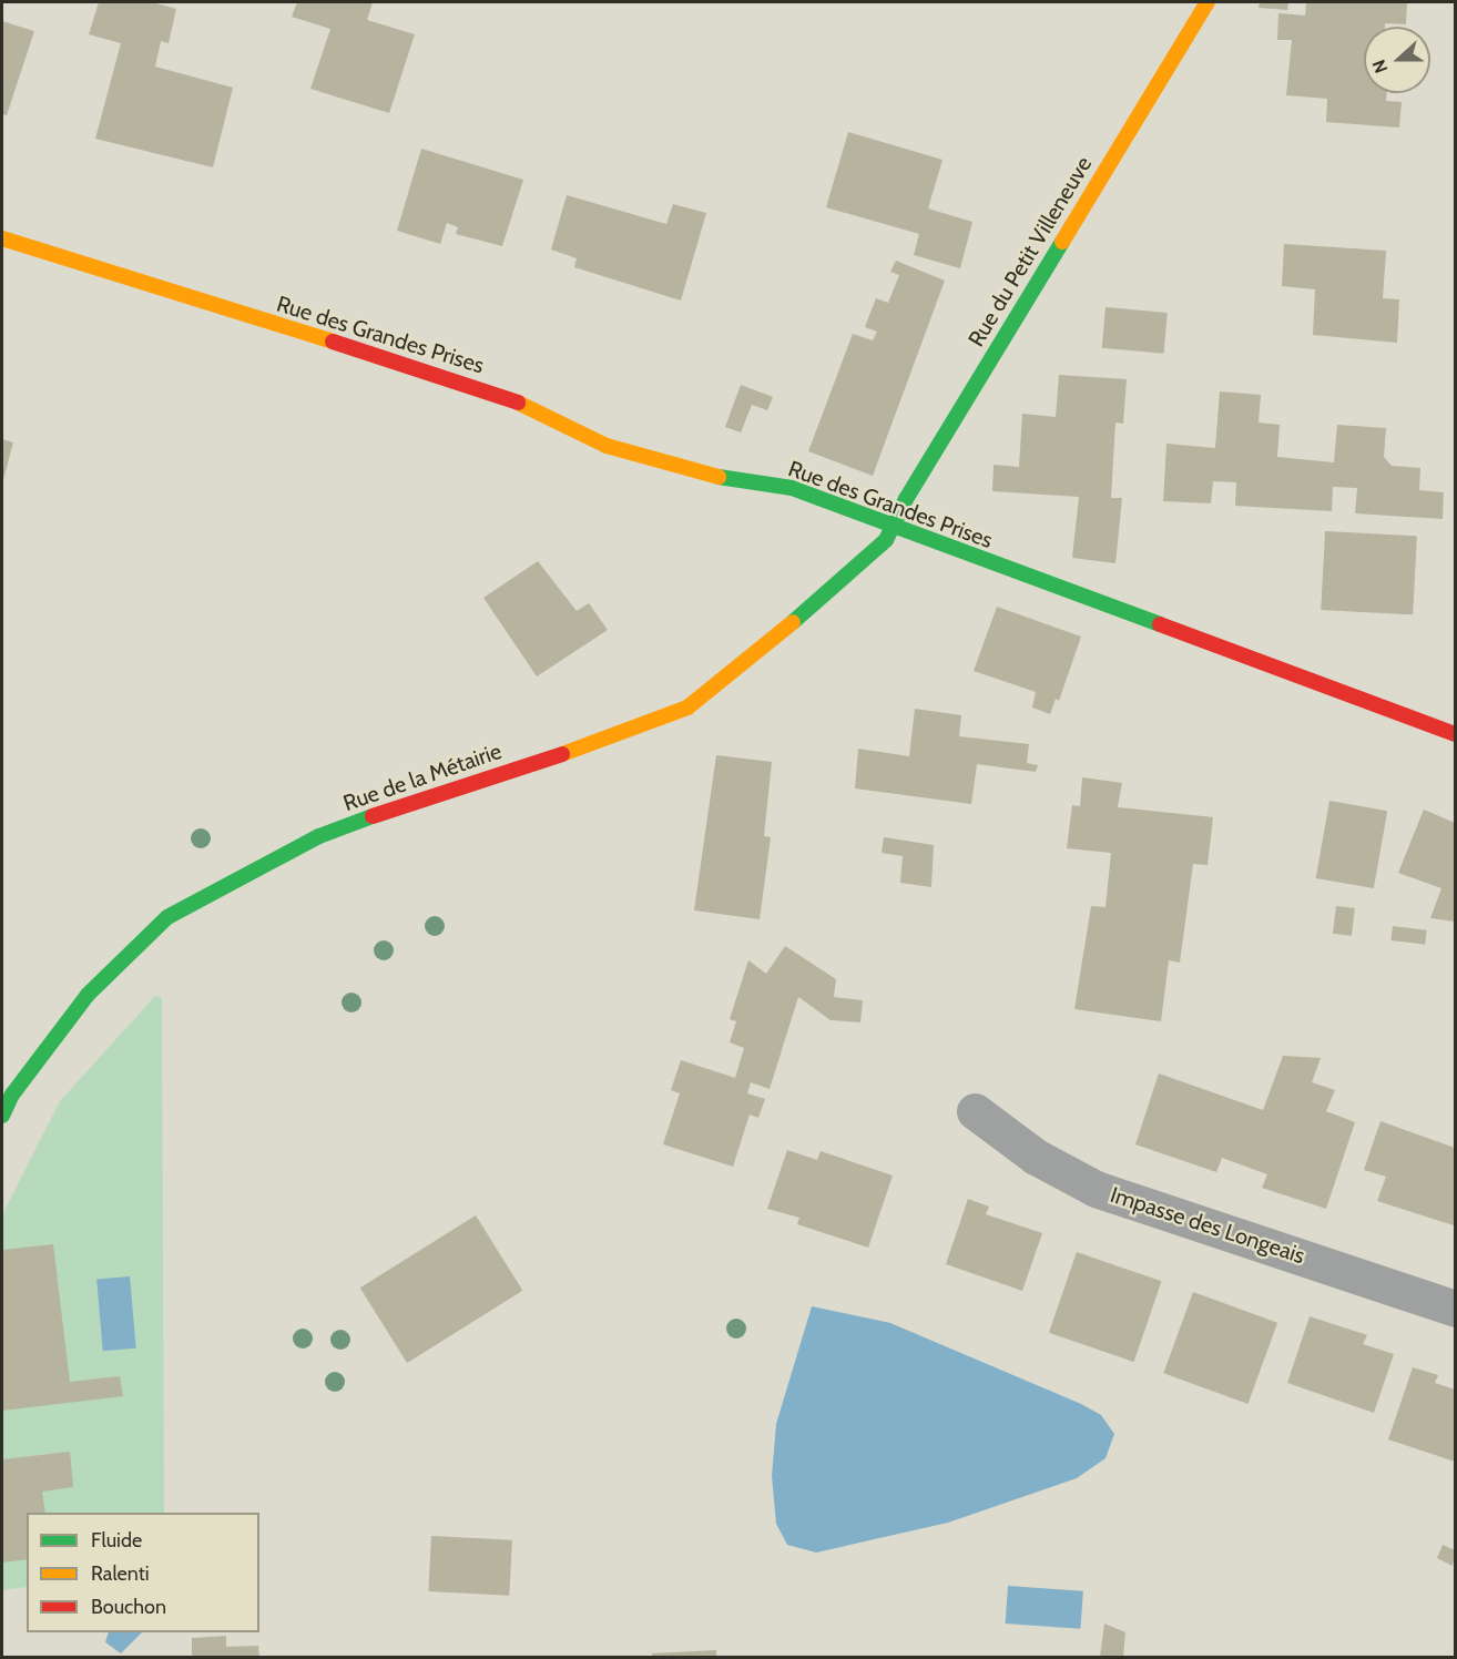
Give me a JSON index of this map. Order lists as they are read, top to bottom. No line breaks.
{"streets":{"street":["Rue du Petit Villeneuve","Rue des Grandes Prises","Rue de la Métairie","Impasse des Longeais"]},"crossings":[["Rue du Petit Villeneuve","Rue des Grandes Prises"],["Rue du Petit Villeneuve","Rue de la Métairie"],["Rue des Grandes Prises","Rue de la Métairie"]],"legend":["Fluide","Ralenti","Bouchon"],"north":"left"}
